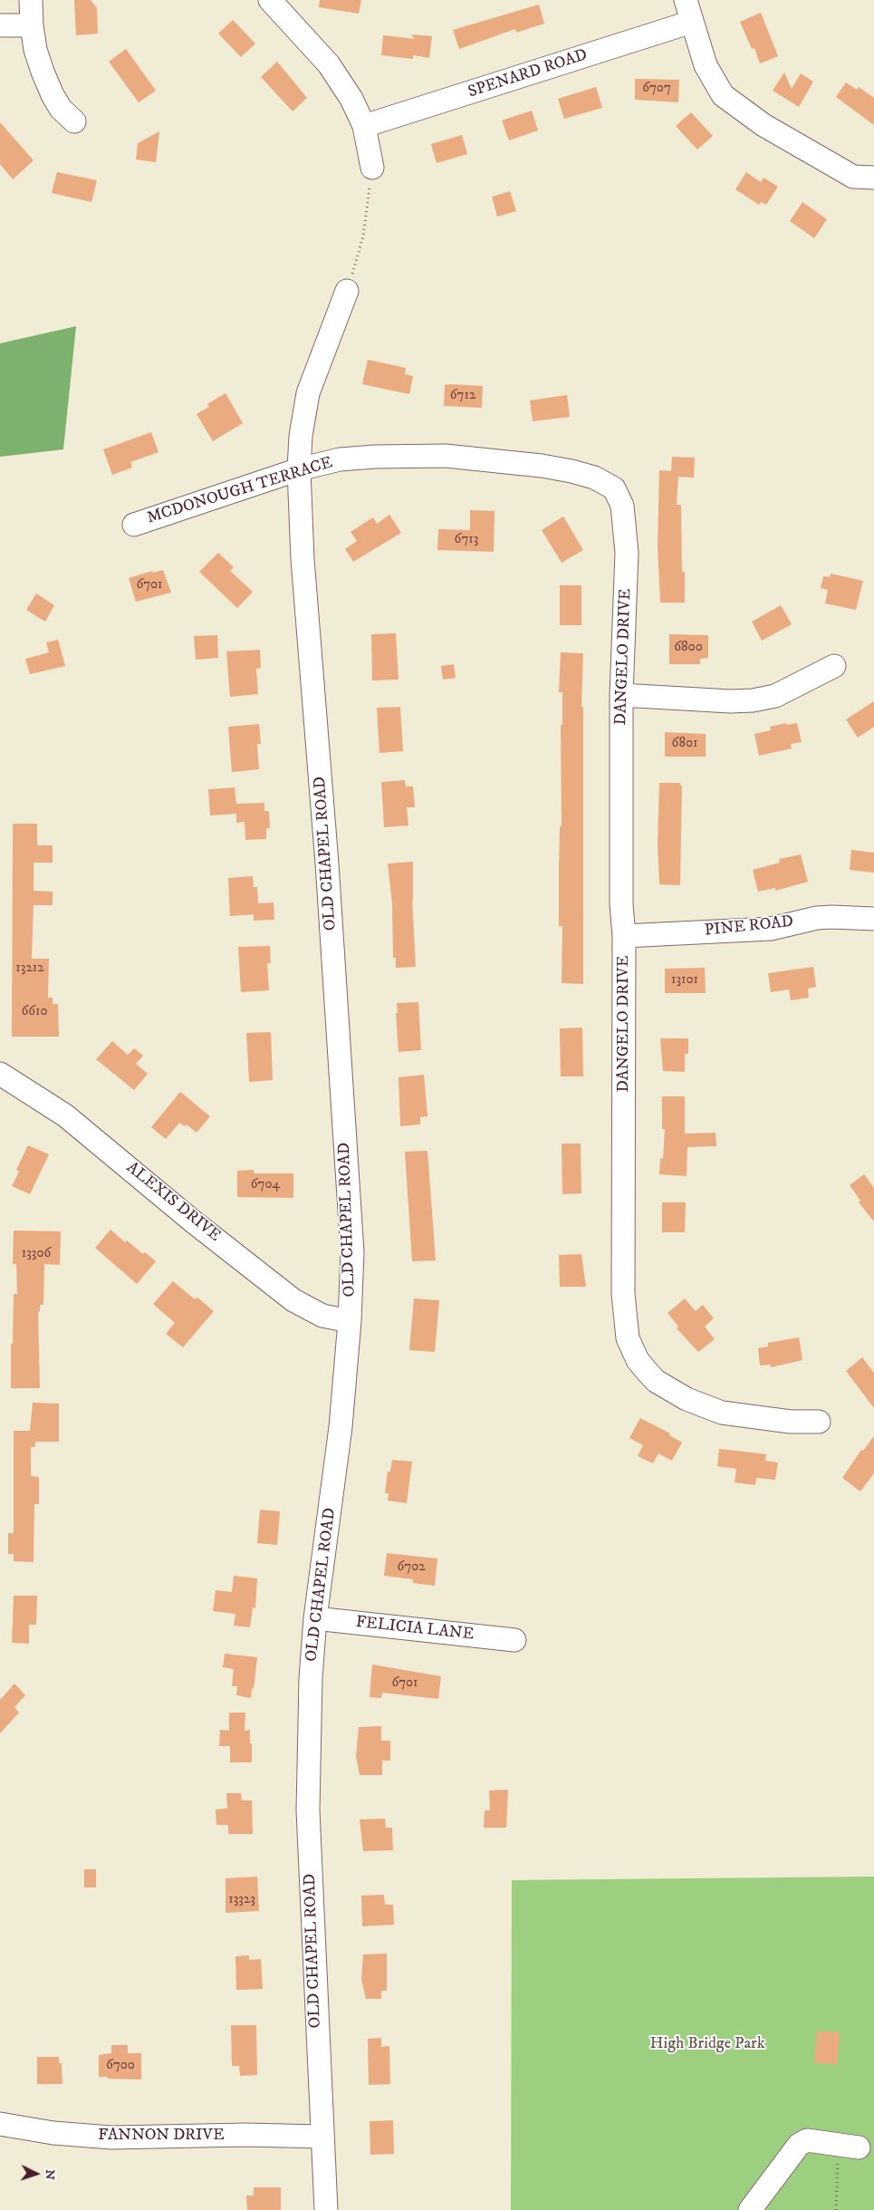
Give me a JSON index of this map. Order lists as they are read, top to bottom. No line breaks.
{"streets":{"street":["SPENARD ROAD","MCDONOUGH TERRACE","DANGELO DRIVE","OLD CHAPEL ROAD","PINE ROAD","ALEXIS DRIVE","FELICIA LANE","FANNON DRIVE"]},"crossings":[["MCDONOUGH TERRACE","DANGELO DRIVE"],["MCDONOUGH TERRACE","OLD CHAPEL ROAD"],["DANGELO DRIVE","PINE ROAD"],["OLD CHAPEL ROAD","ALEXIS DRIVE"],["OLD CHAPEL ROAD","FELICIA LANE"],["OLD CHAPEL ROAD","FANNON DRIVE"]],"parks":["High Bridge Park"],"house_numbers":["6707","6712","6713","6701","6800","6801","13212","13101","6610","6704","13306","6702","6701","13323","6700"],"north":"right"}
